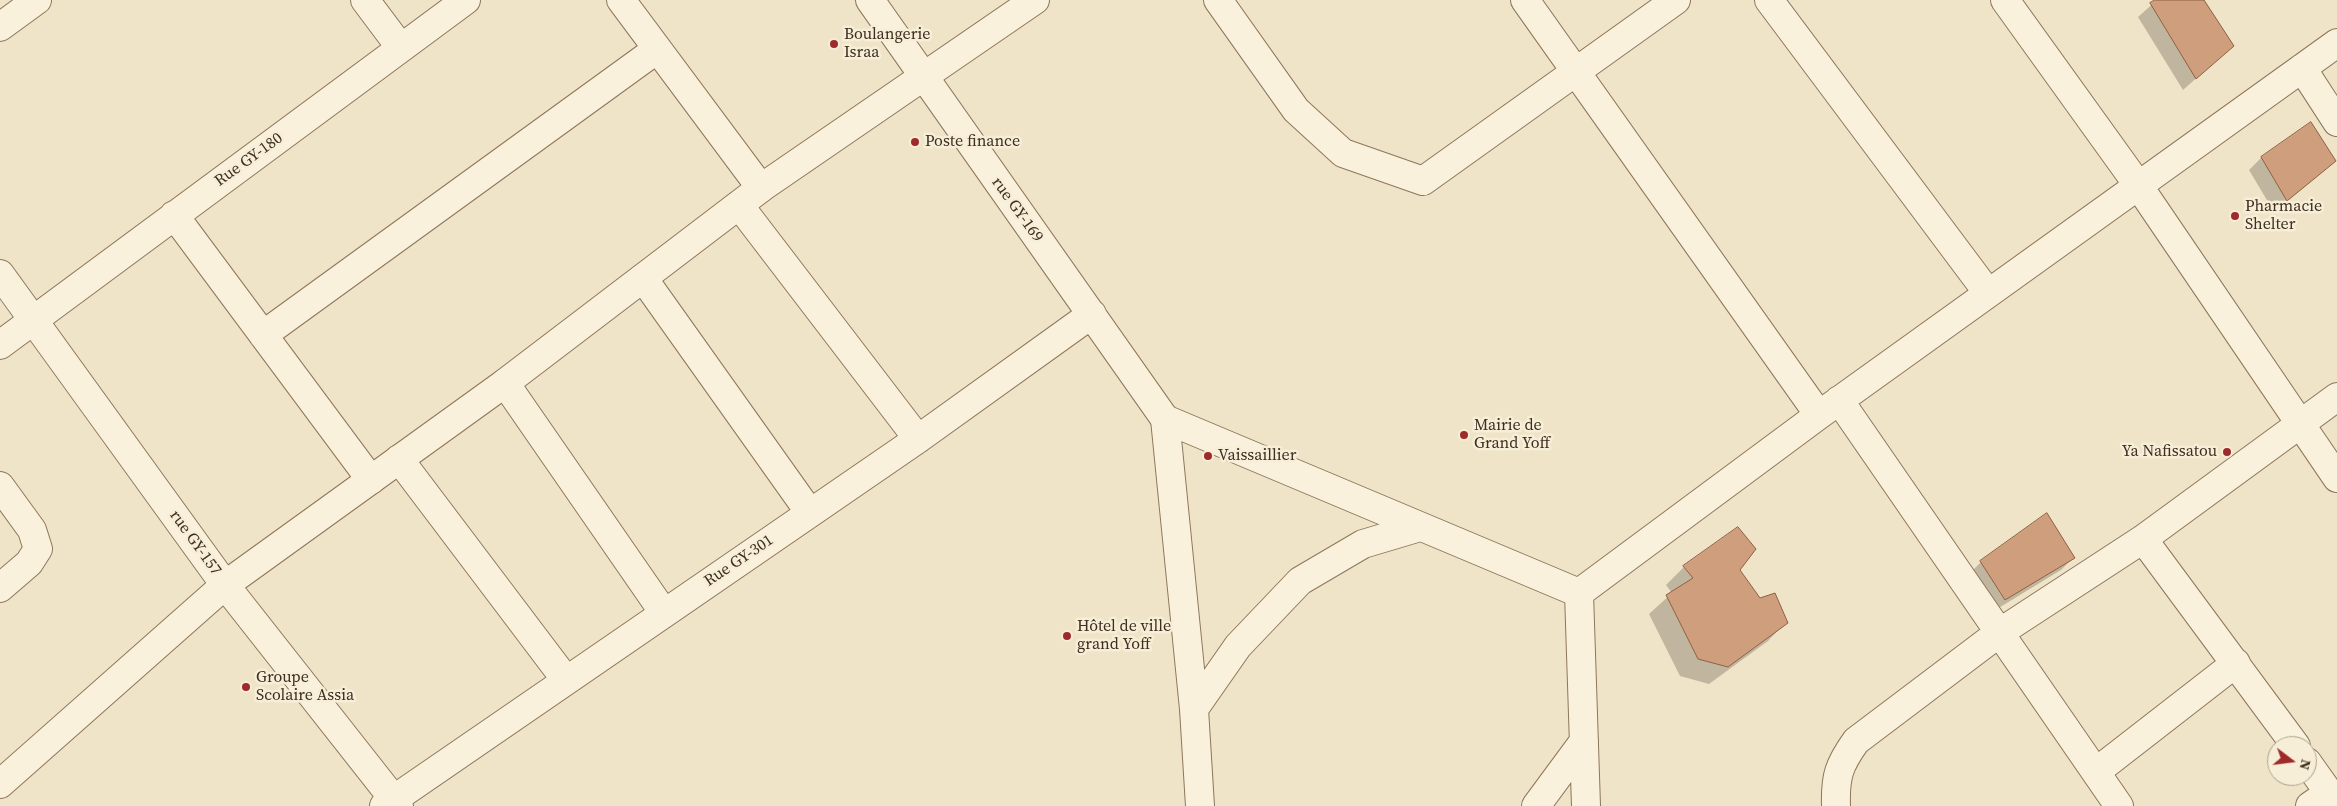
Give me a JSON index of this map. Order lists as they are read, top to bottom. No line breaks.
{"streets":{"street":["Rue GY-180","rue GY-169","rue GY-157","Rue GY-301"]},"crossings":[["Rue GY-180","rue GY-157"],["rue GY-169","Rue GY-301"],["rue GY-157","Rue GY-301"]],"places":["Boulangerie Israa","Poste finance","Pharmacie Shelter","Mairie de Grand Yoff","Ya Nafissatou","Vaissaillier","Hôtel de ville grand Yoff","Groupe Scolaire Assia"],"north":"right"}
